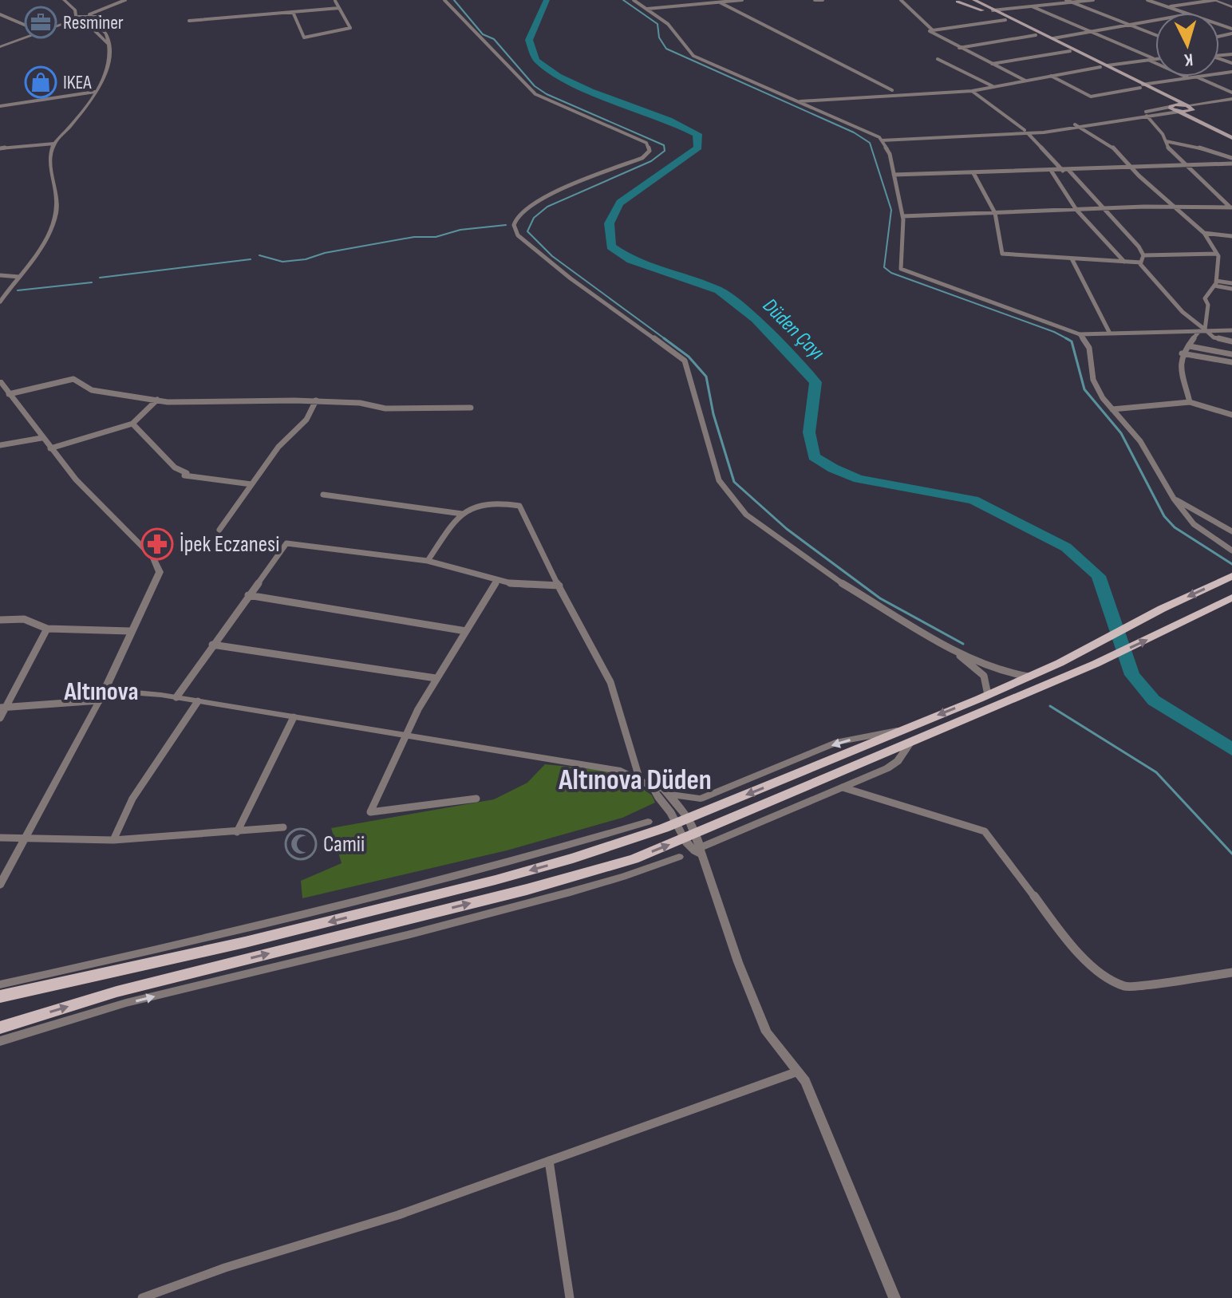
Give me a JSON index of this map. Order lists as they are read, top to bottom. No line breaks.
{"districts":["Altınova","Altınova Düden"],"water":["Düden Çayı"],"places":{"office":["Resminer"],"shop":["IKEA"],"pharmacy":["İpek Eczanesi"],"mosque":["Camii"]},"north":"bottom"}
